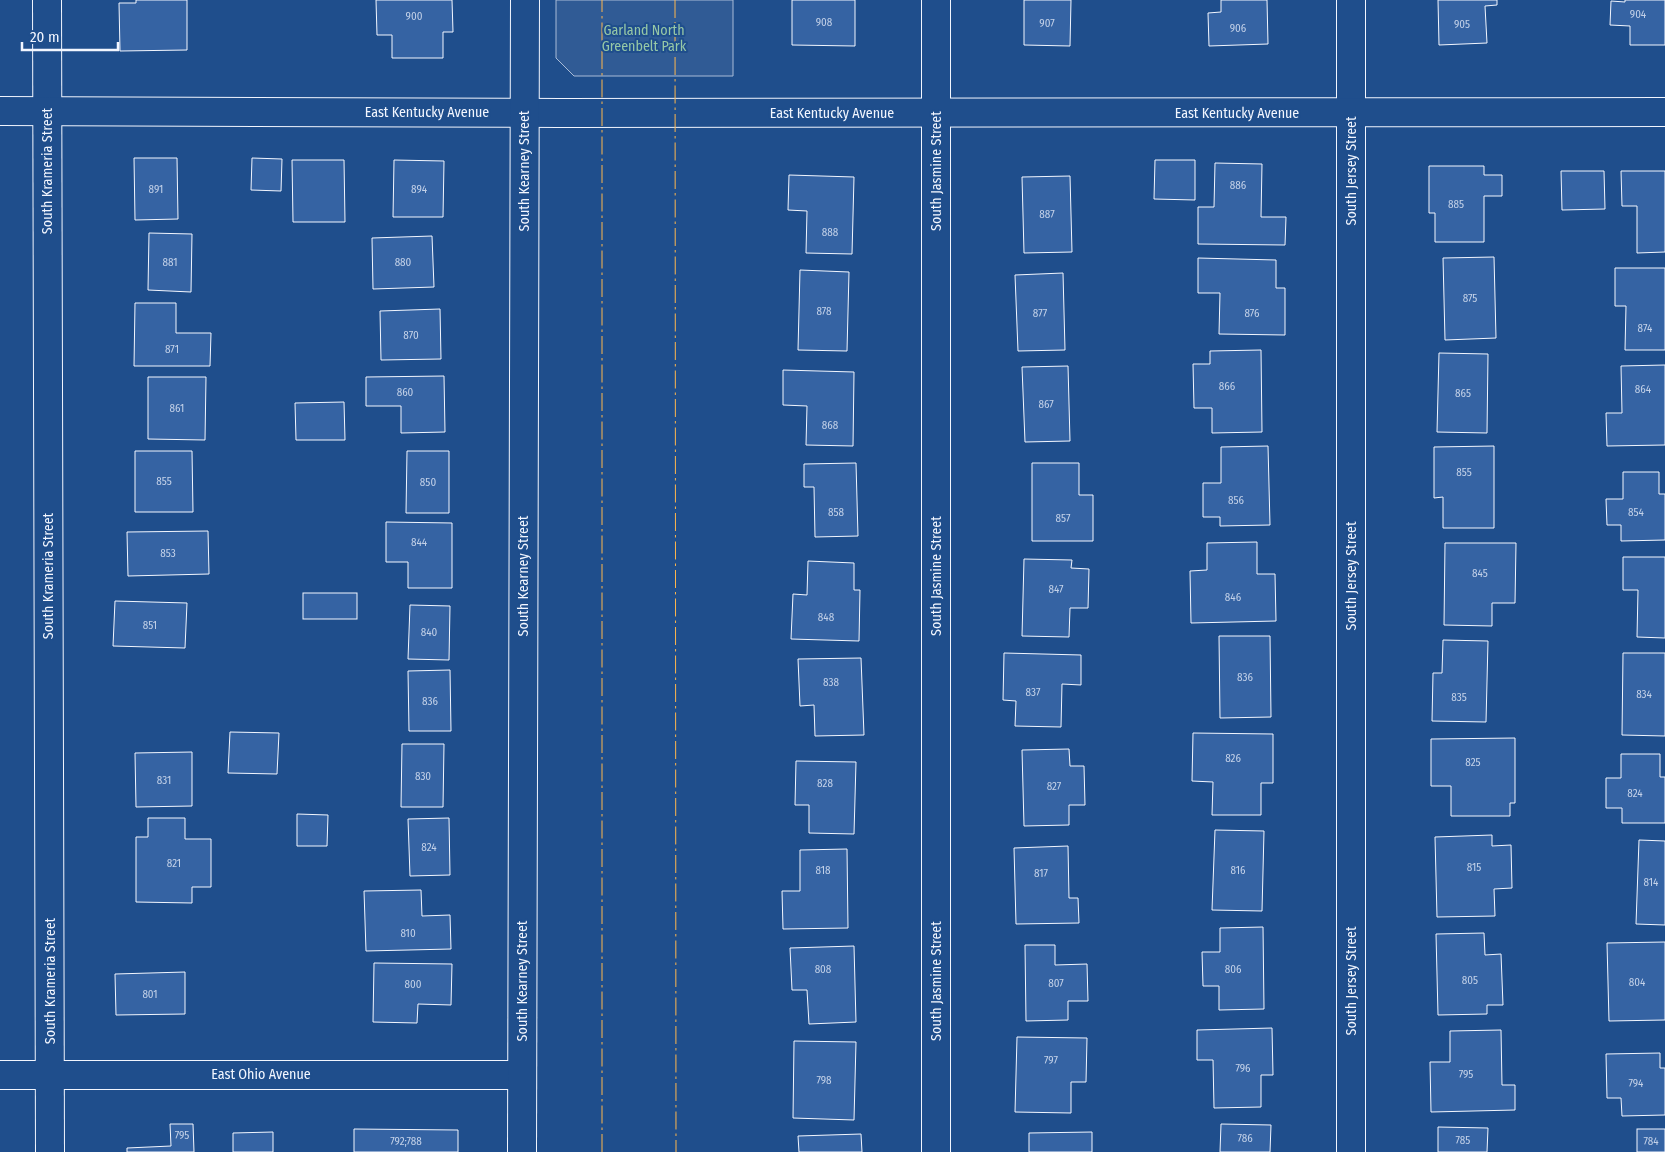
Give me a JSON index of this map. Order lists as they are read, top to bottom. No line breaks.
{"streets":{"street":["East Kentucky Avenue","South Krameria Street","South Kearney Street","South Jasmine Street","South Jersey Street","East Ohio Avenue"]},"crossings":[["East Kentucky Avenue","South Krameria Street"],["East Kentucky Avenue","South Kearney Street"],["East Kentucky Avenue","South Jasmine Street"],["East Kentucky Avenue","South Jersey Street"],["South Krameria Street","East Ohio Avenue"],["South Kearney Street","East Ohio Avenue"]],"parks":["Garland North Greenbelt Park"],"house_numbers":["904","900","908","907","905","906","886","891","894","885","887","888","881","880","875","878","877","876","874","870","871","866","864","860","865","867","861","868","855","855","850","856","858","854","857","844","853","845","847","846","848","851","840","836","838","837","834","835","836","826","825","830","831","828","827","824","824","821","815","818","816","817","814","810","808","806","805","804","807","800","801","797","796","795","798","794","795","786","785","792;788","784"],"scale_bar":"20 m"}
